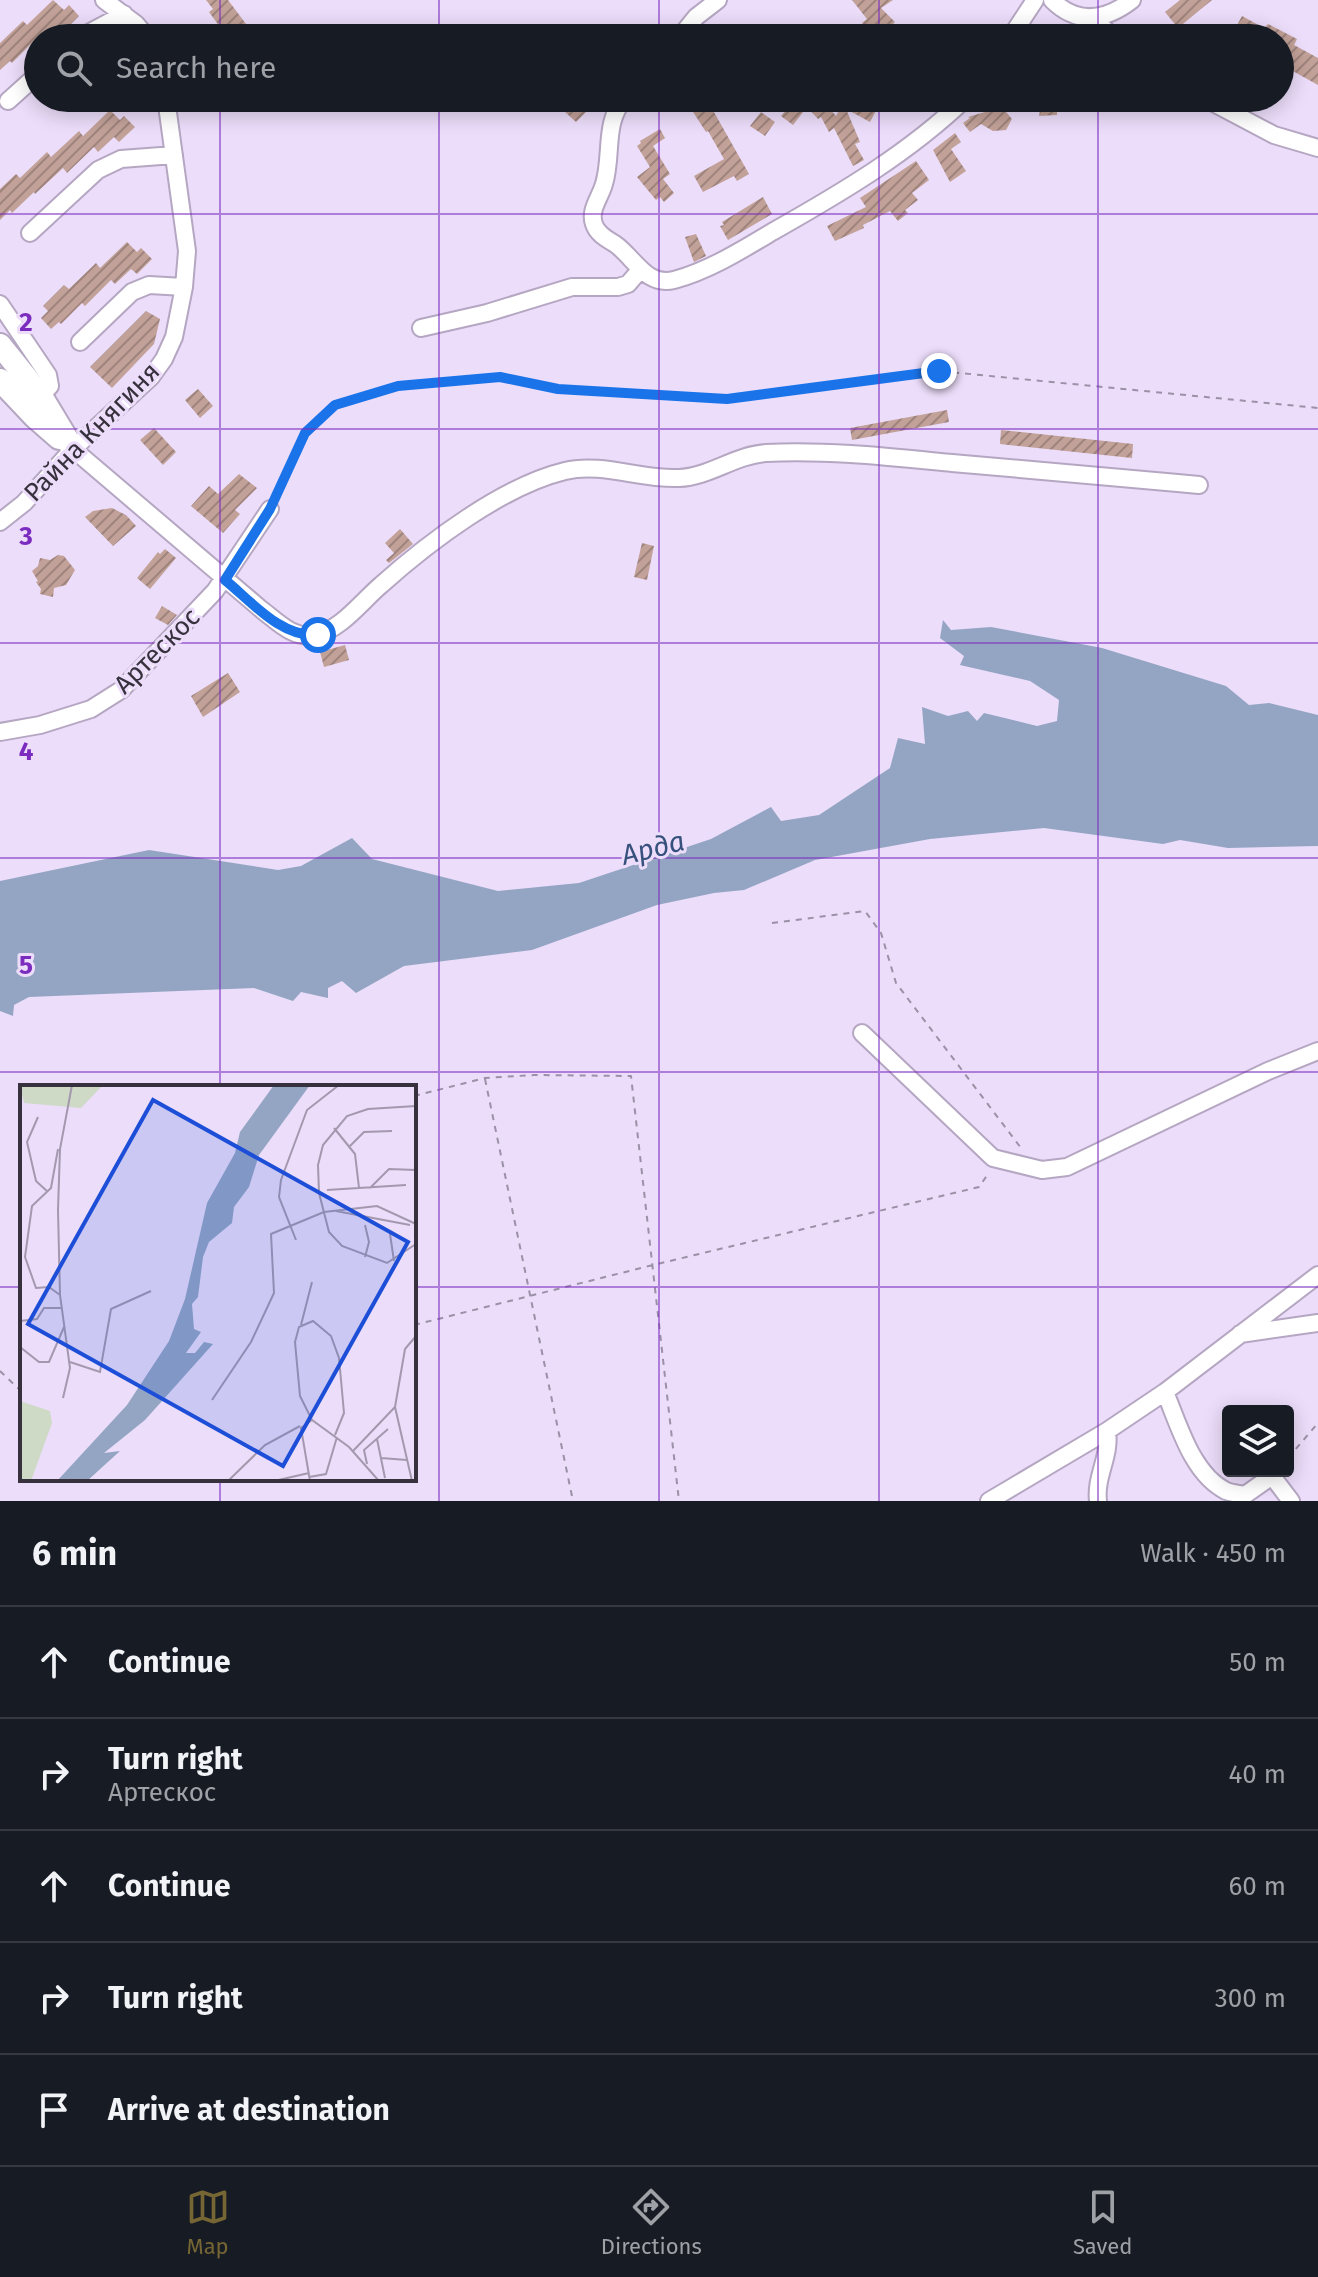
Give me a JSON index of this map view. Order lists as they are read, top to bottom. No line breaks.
{"streets":{"street":["Райна Княгиня","Артескос"]},"water":["Арда"],"page":{"search":"Search here","heading":["6 min","Walk · 450 m"],"list":[["Continue","50 m"],["Turn right","Артескос","40 m"],["Continue","60 m"],["Turn right","300 m"],"Arrive at destination"],"nav":["Map","Directions","Saved"]},"grid":{"rows":["2","3","4","5"]}}
